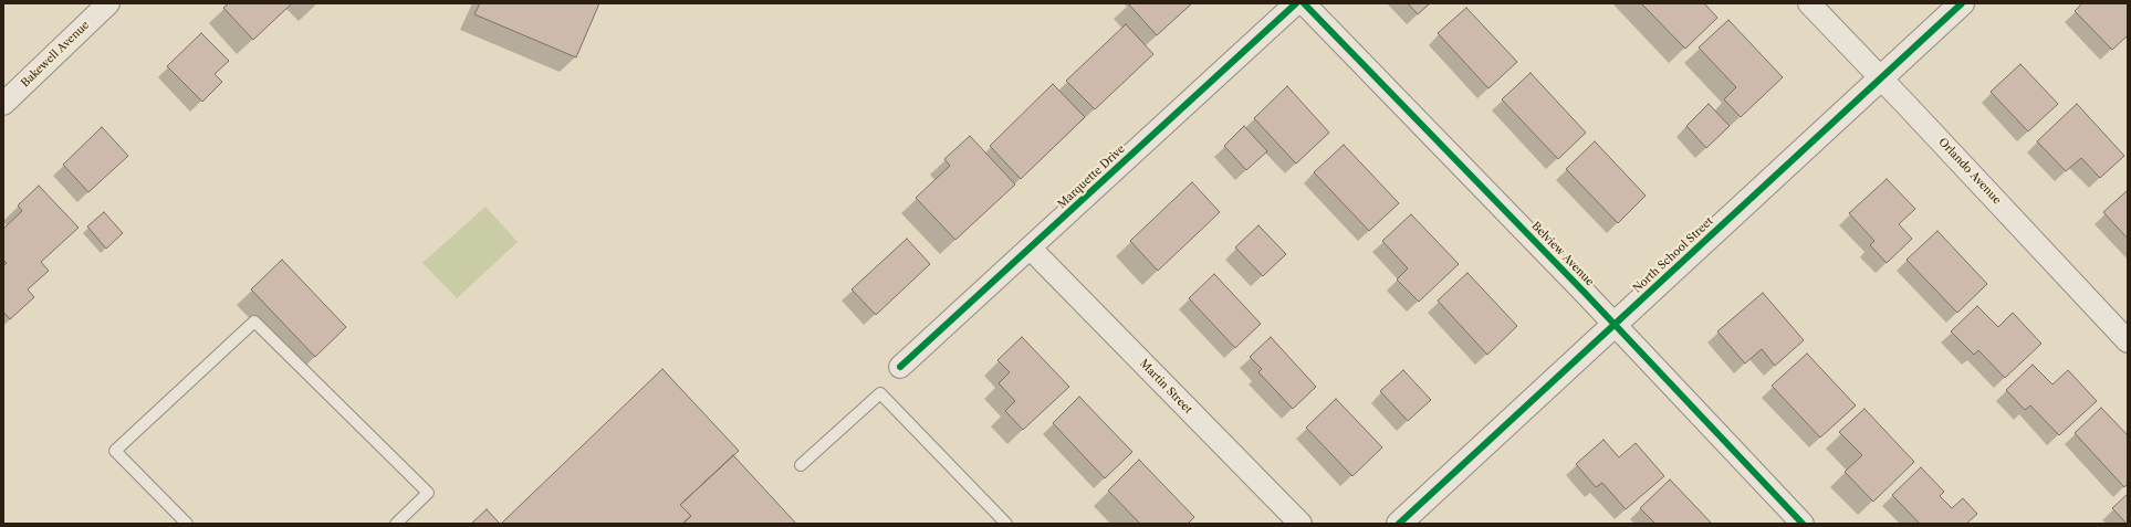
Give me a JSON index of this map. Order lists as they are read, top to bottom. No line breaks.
{"streets":{"street":["Bakewell Avenue","Orlando Avenue","Marquette Drive","Belview Avenue","North School Street","Martin Street"]},"crossings":[["Orlando Avenue","North School Street"],["Marquette Drive","Martin Street"],["Belview Avenue","North School Street"]]}
